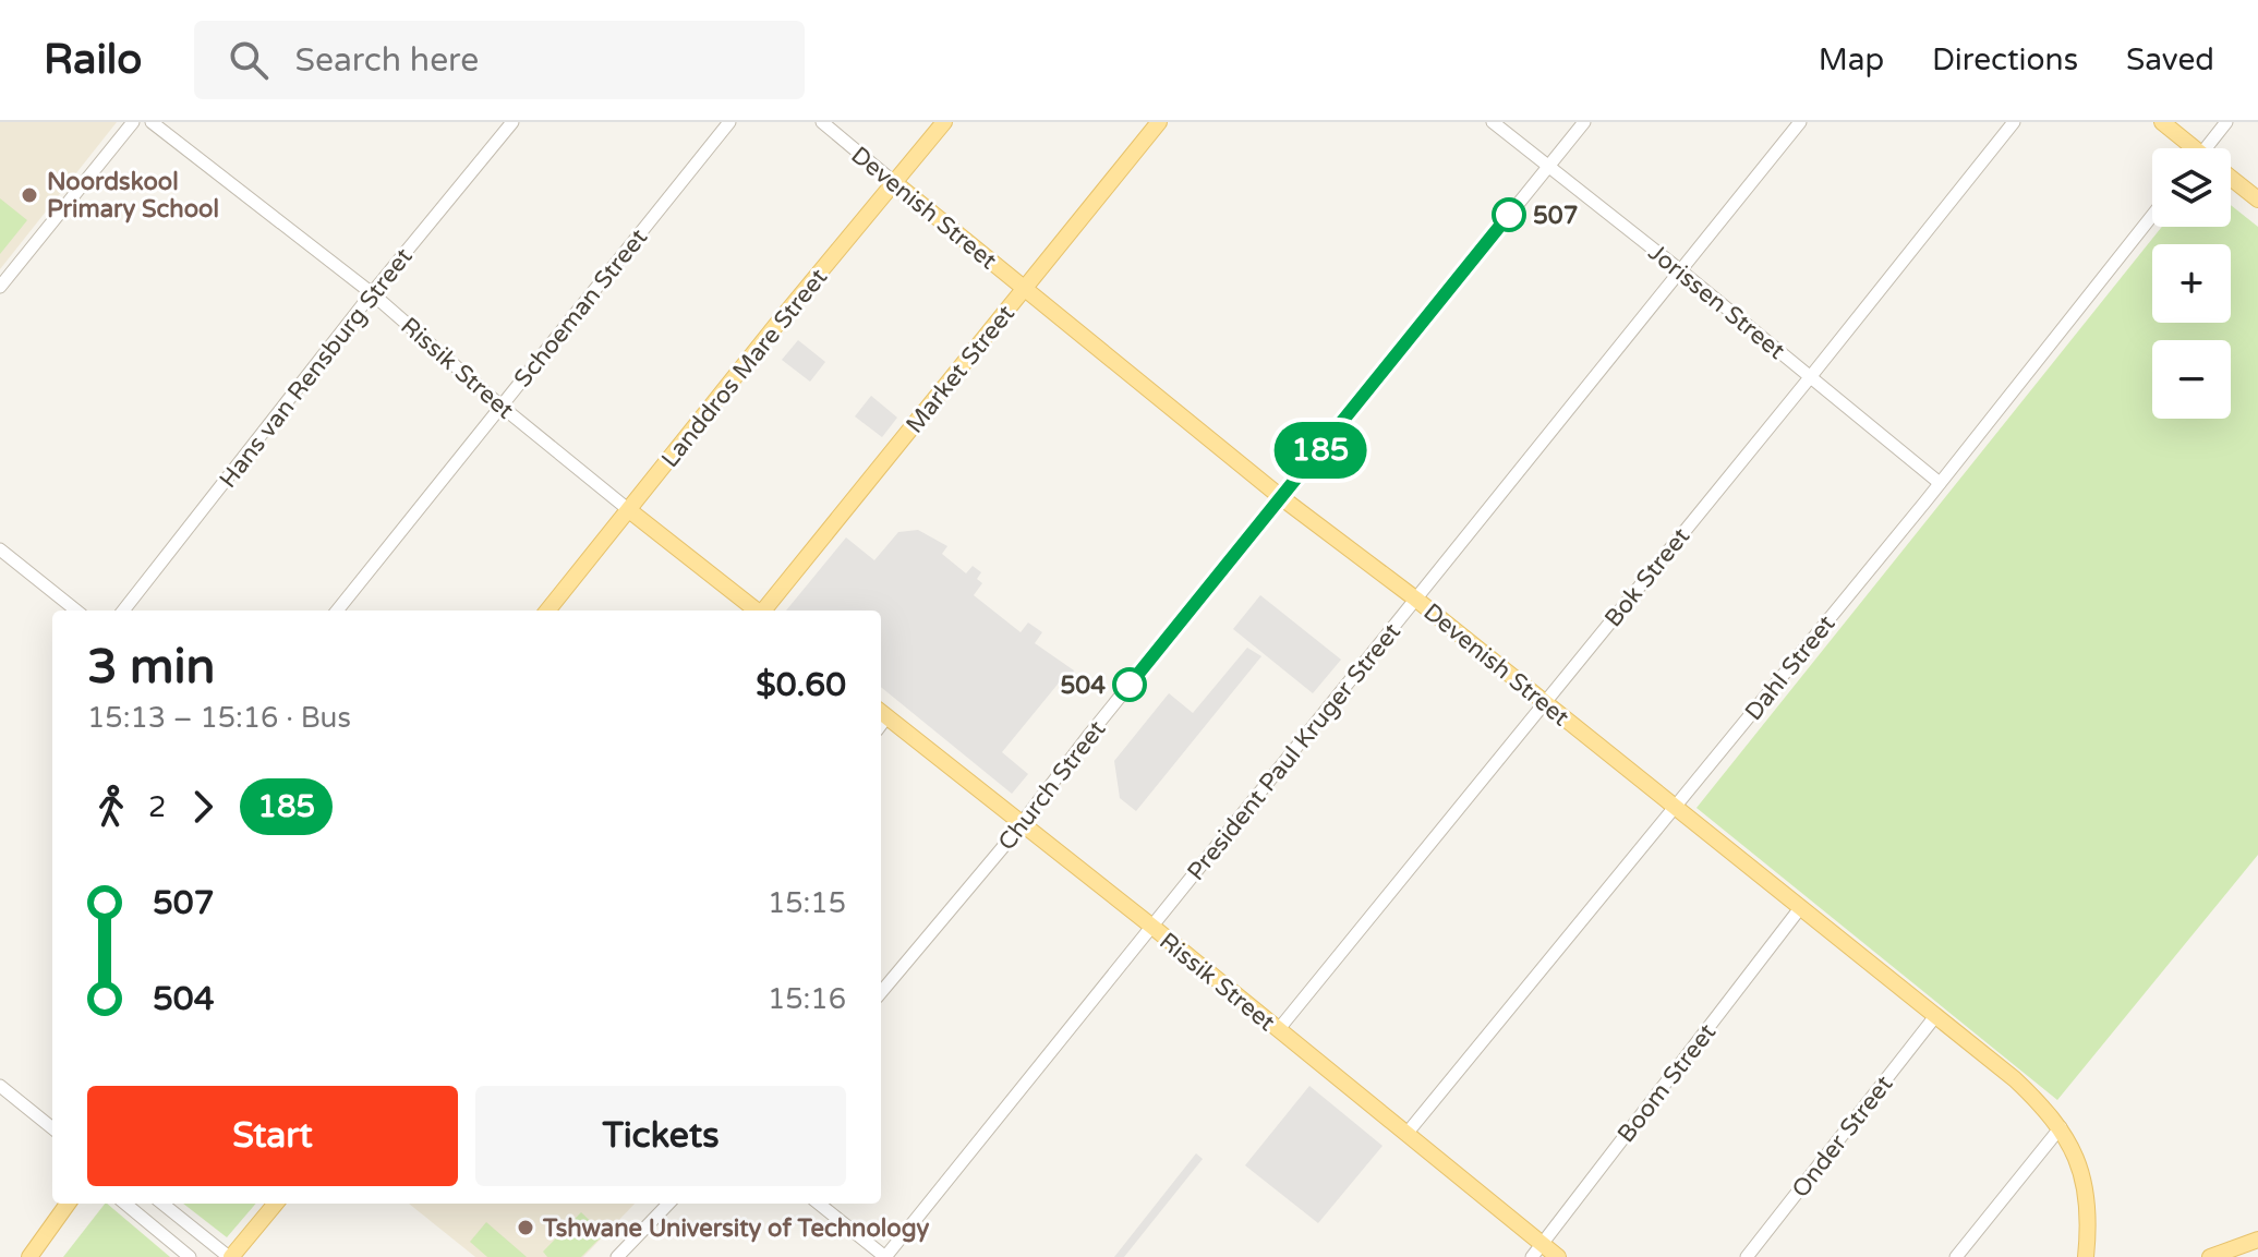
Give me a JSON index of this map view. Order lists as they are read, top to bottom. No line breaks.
{"streets":{"main road":["Devenish Street","Rissik Street","Landdros Mare Street","Market Street"],"street":["Jorissen Street","Schoeman Street","Hans van Rensburg Street","Bok Street","Dahl Street","President Paul Kruger Street","Church Street","Boom Street","Onder Street"]},"crossings":[["Devenish Street","Landdros Mare Street"],["Devenish Street","Market Street"],["Devenish Street","Bok Street"],["Devenish Street","Dahl Street"],["Devenish Street","President Paul Kruger Street"],["Devenish Street","Church Street"],["Devenish Street","Boom Street"],["Devenish Street","Onder Street"],["Jorissen Street","Bok Street"],["Jorissen Street","Dahl Street"],["Jorissen Street","President Paul Kruger Street"],["Jorissen Street","Church Street"],["Schoeman Street","Rissik Street"],["Hans van Rensburg Street","Rissik Street"],["Rissik Street","Landdros Mare Street"],["Rissik Street","Bok Street"],["Rissik Street","Dahl Street"],["Rissik Street","President Paul Kruger Street"],["Rissik Street","Church Street"],["Rissik Street","Boom Street"]],"places":["Noordskool Primary School","507","504","Tshwane University of Technology"],"lines":["bus line 185"],"page":{"header":"Railo","search":"Search here","nav":["Map","Directions","Saved"],"on_map":"185","map_buttons":["+","−"],"heading":["3 min","15:13 – 15:16 · Bus","$0.60"],"legs":["2","185"],"list":[{"name":"507","value":"15:15"},{"name":"504","value":"15:16"}],"buttons":["Start","Tickets"]}}
